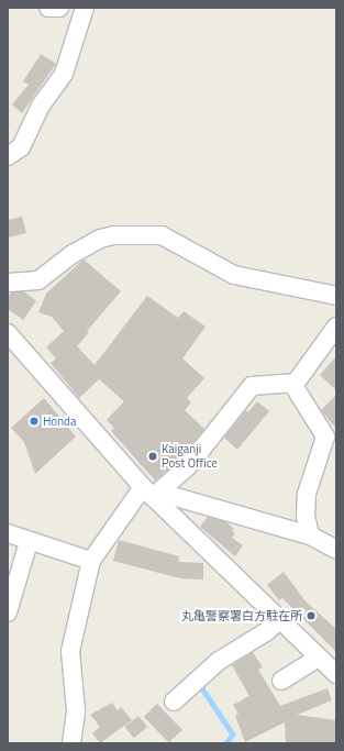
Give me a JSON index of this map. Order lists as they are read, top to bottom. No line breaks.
{"places":["Honda","Kaiganji Post Office","丸亀警察署白方駐在所"]}
